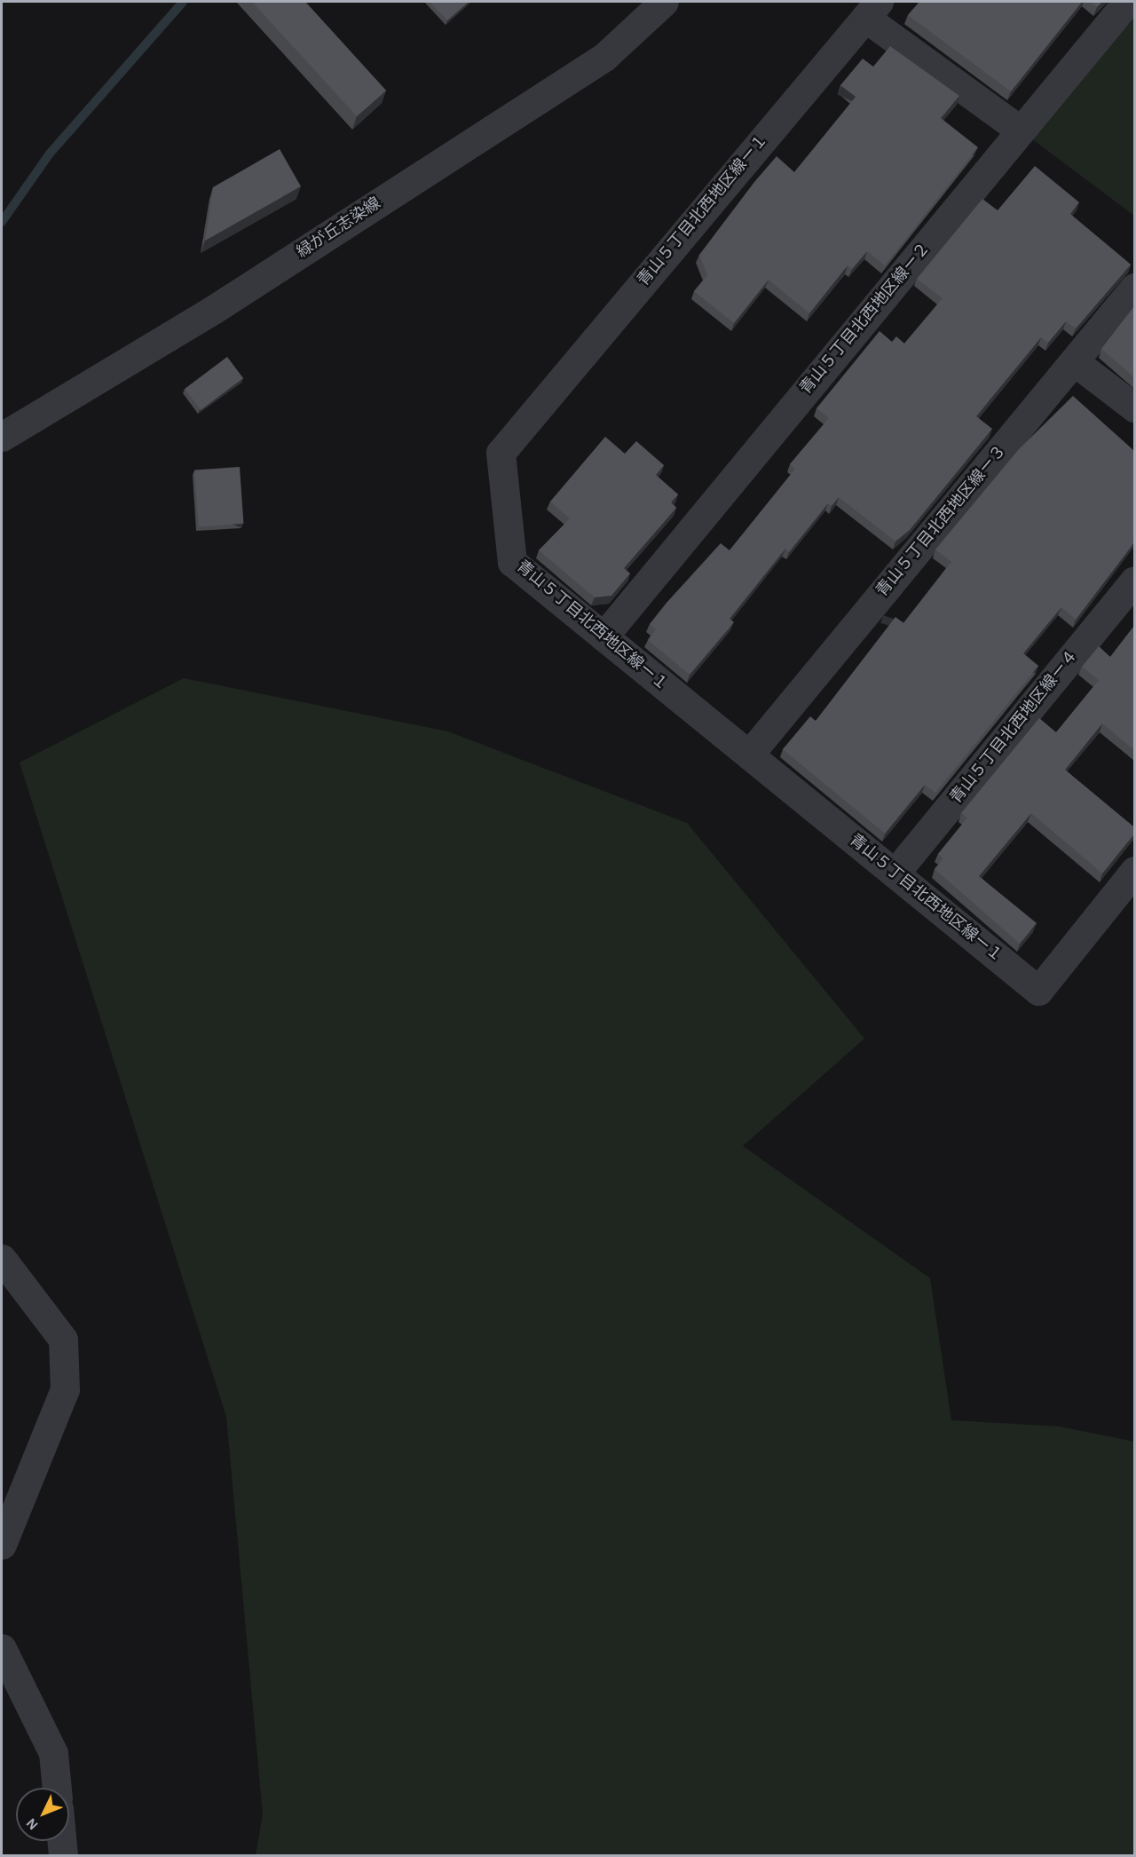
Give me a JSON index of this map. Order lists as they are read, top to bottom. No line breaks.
{"streets":{"street":["青山５丁目北西地区線ー１","緑が丘志染線","青山５丁目北西地区線ー２","青山５丁目北西地区線ー３","青山５丁目北西地区線ー４"]},"crossings":[["青山５丁目北西地区線ー１","青山５丁目北西地区線ー２"],["青山５丁目北西地区線ー１","青山５丁目北西地区線ー３"],["青山５丁目北西地区線ー１","青山５丁目北西地区線ー４"]],"north":"bottom left"}
